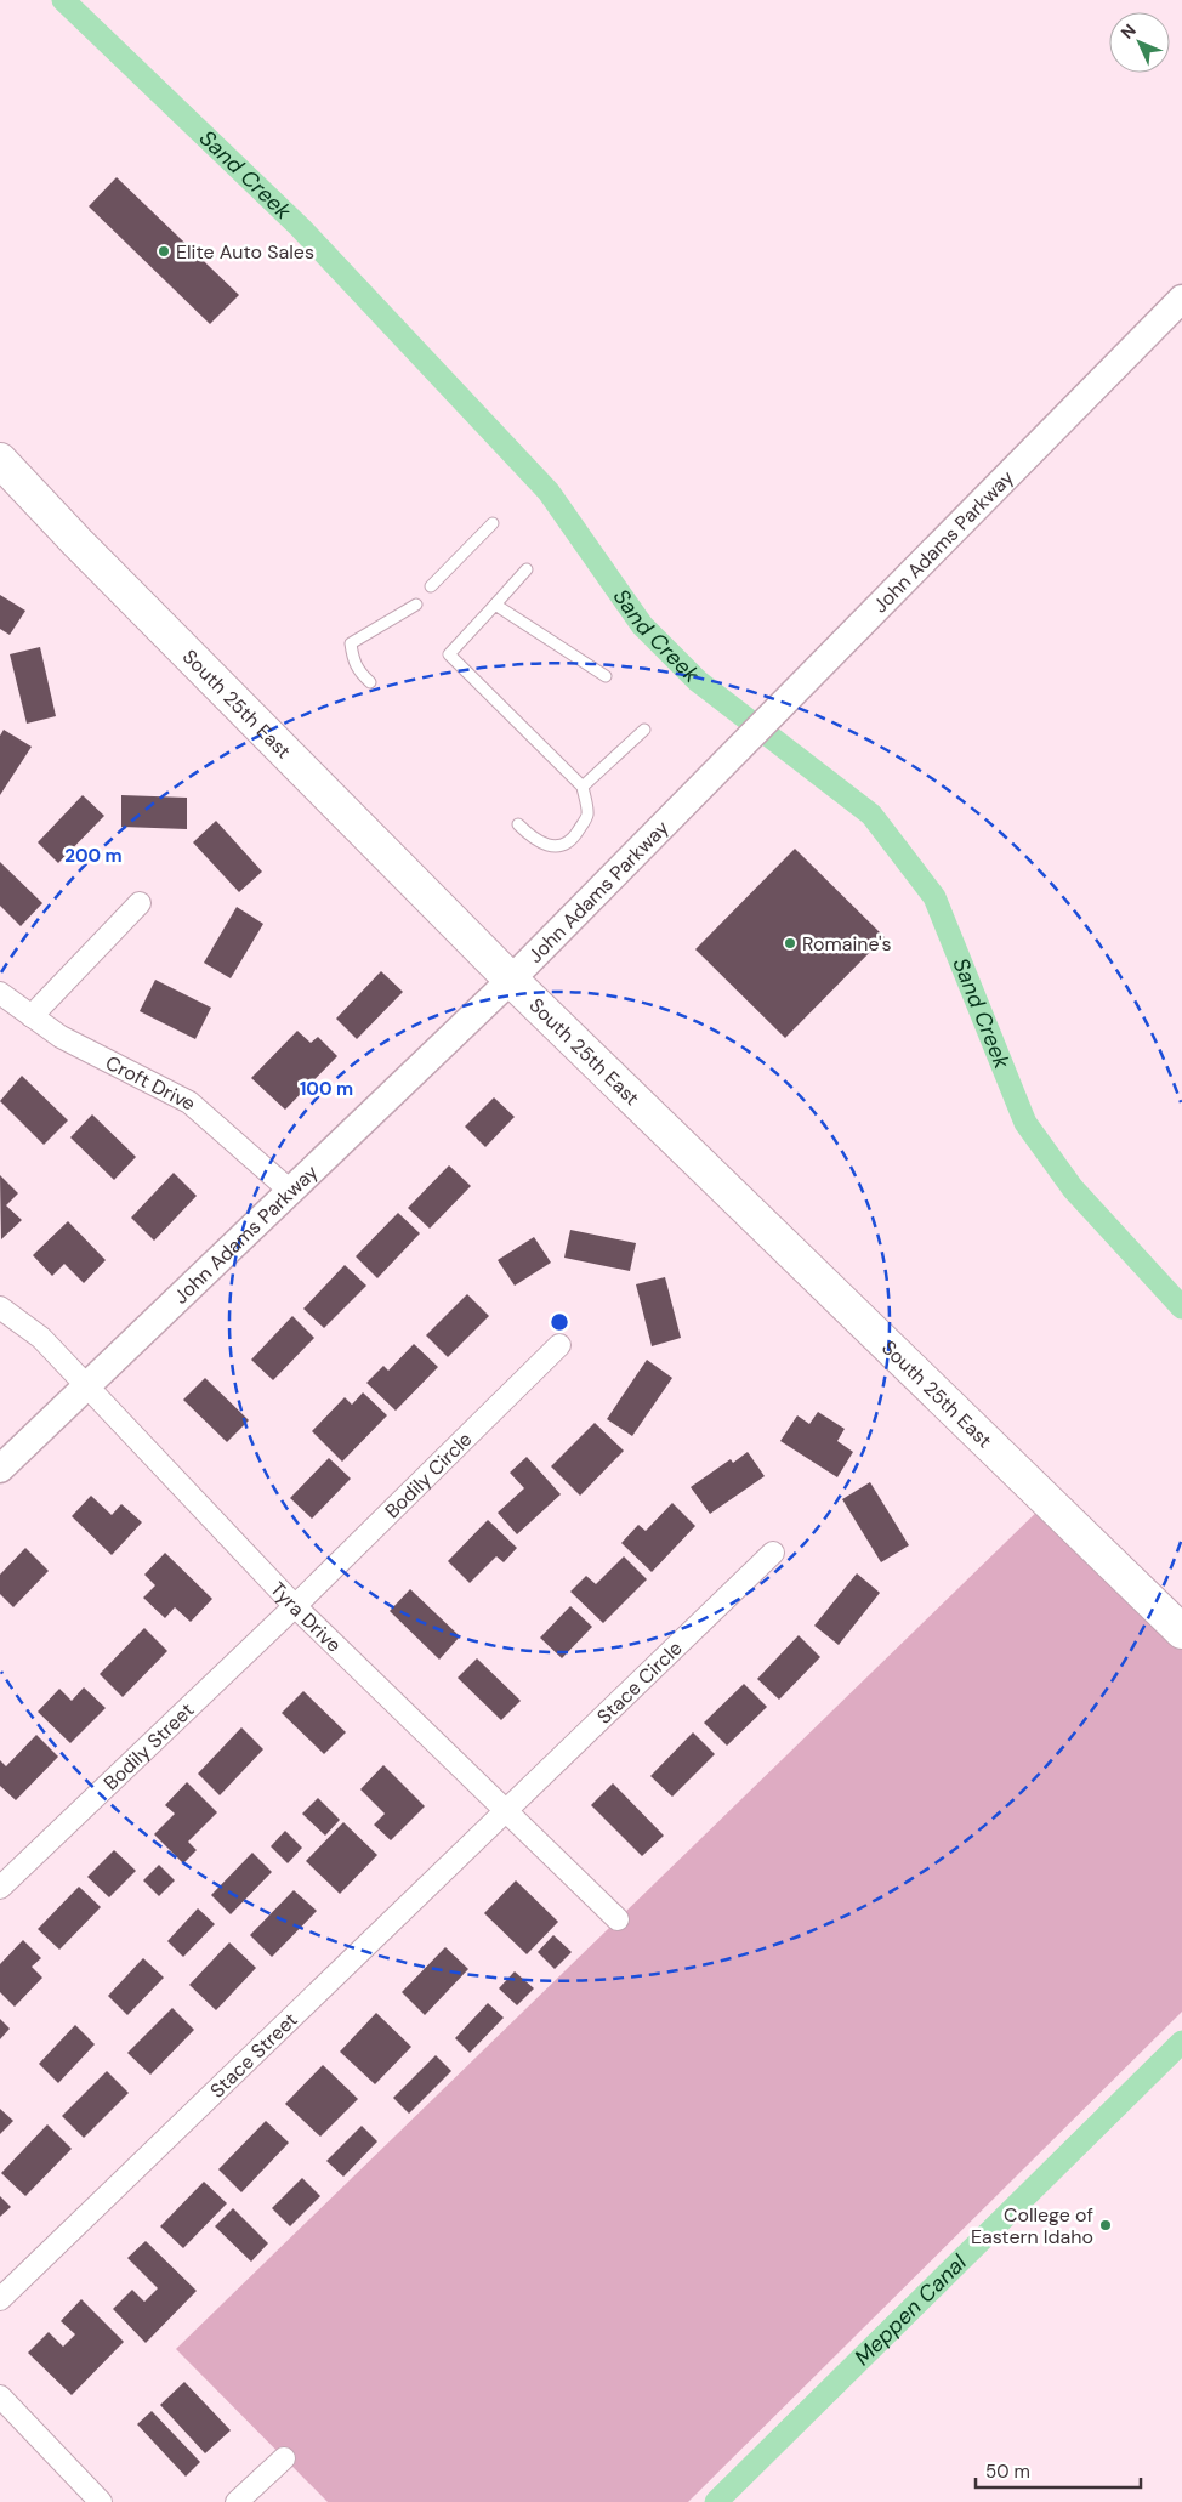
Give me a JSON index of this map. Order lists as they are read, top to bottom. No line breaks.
{"streets":{"main road":["South 25th East"],"street":["John Adams Parkway","Croft Drive","Bodily Circle","Tyra Drive","Stace Circle","Bodily Street","Stace Street"]},"crossings":[["John Adams Parkway","South 25th East"],["John Adams Parkway","Croft Drive"],["John Adams Parkway","Tyra Drive"],["Bodily Circle","Tyra Drive"],["Bodily Circle","Bodily Street"],["Tyra Drive","Stace Circle"],["Tyra Drive","Bodily Street"],["Tyra Drive","Stace Street"],["Stace Circle","Stace Street"]],"water":["Sand Creek","Meppen Canal"],"places":["Elite Auto Sales","Romaine's","College of Eastern Idaho"],"scale_bar":"50 m","north":"top left","rings":["200 m","100 m"]}
